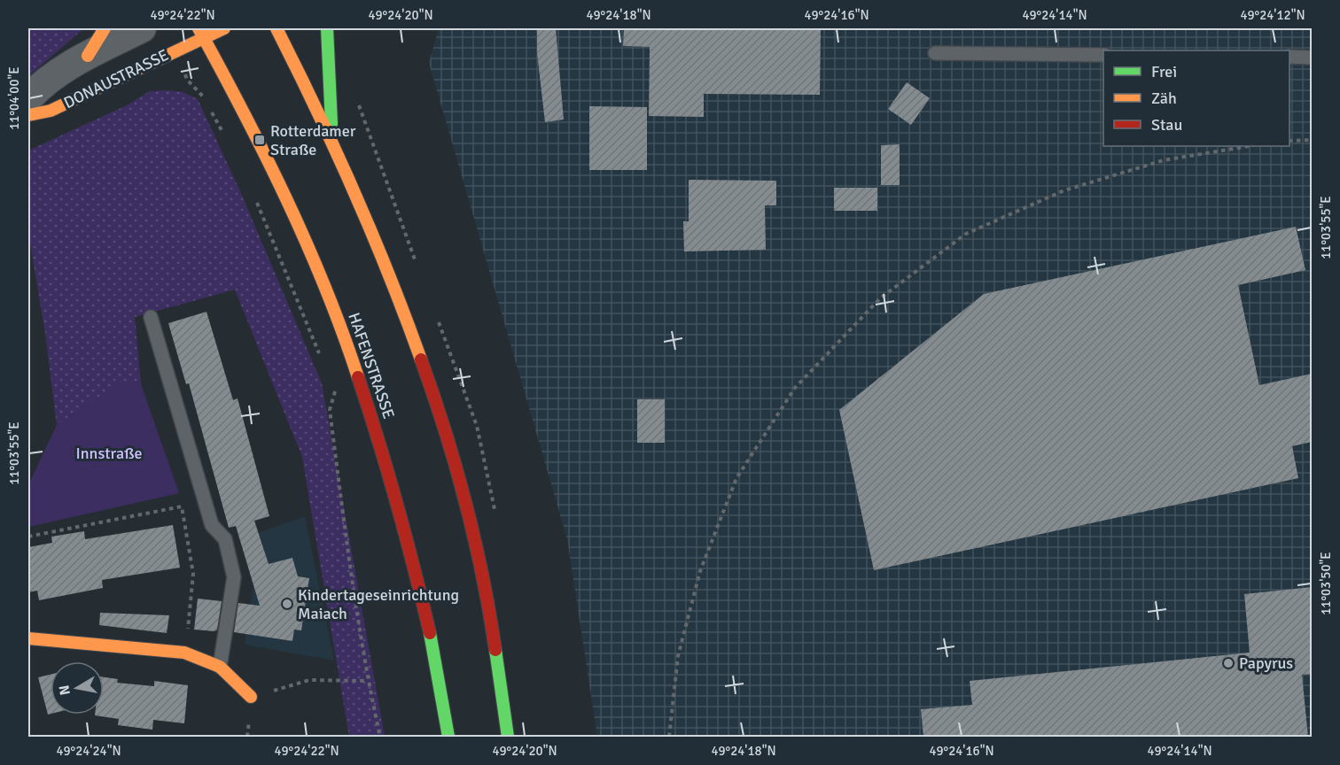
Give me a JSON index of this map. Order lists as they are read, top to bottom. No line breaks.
{"streets":{"main road":["DONAUSTRASSE","HAFENSTRASSE"]},"crossings":[["DONAUSTRASSE","HAFENSTRASSE"]],"parks":["Innstraße"],"places":{"transit":["Rotterdamer Straße"],"other":["Kindertageseinrichtung Maiach","Papyrus"]},"legend":["Frei","Zäh","Stau"],"north":"left","coordinates":["49°24'22\"N","49°24'20\"N","49°24'18\"N","49°24'16\"N","49°24'14\"N","49°24'12\"N","11°04'00\"E","11°03'55\"E","11°03'50\"E","49°24'24\"N"]}
